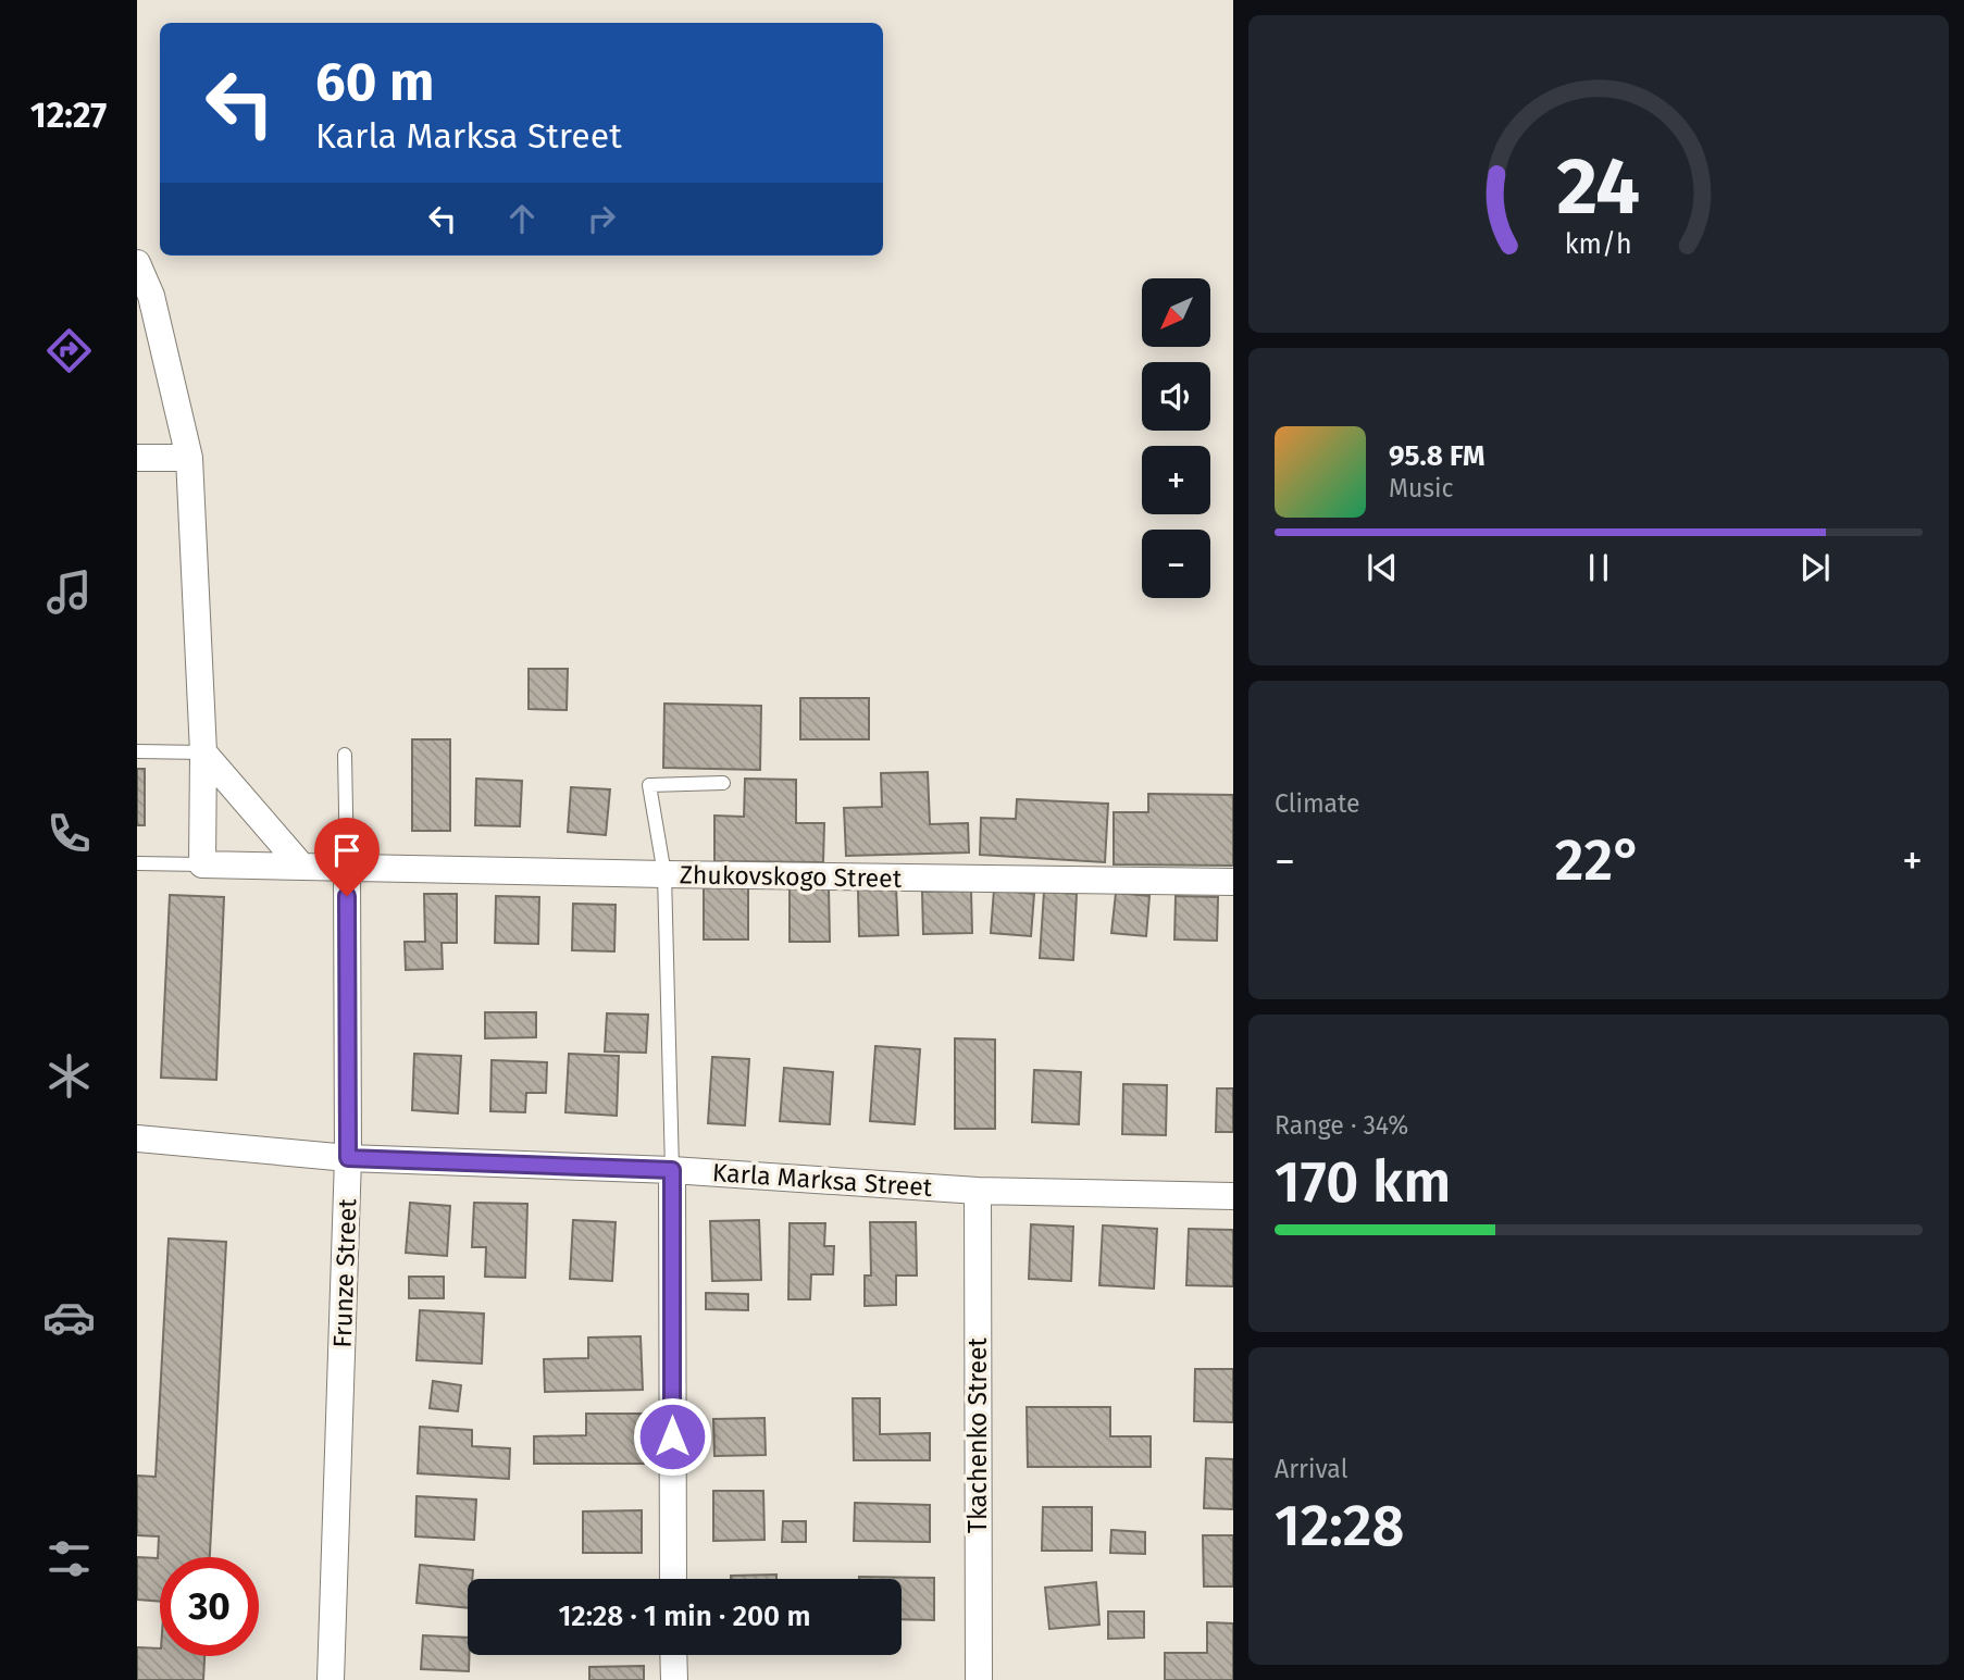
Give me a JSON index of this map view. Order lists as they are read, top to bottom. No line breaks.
{"streets":{"street":["Zhukovskogo Street","Karla Marksa Street","Frunze Street","Tkachenko Street"]},"crossings":[["Zhukovskogo Street","Frunze Street"],["Karla Marksa Street","Frunze Street"],["Karla Marksa Street","Tkachenko Street"]],"north":"bottom left","page":{"tabs":"12:27","turn":["60 m","Karla Marksa Street"],"map_buttons":["+","−"],"song":["95.8 FM","Music"],"tile":["Climate",["Range · 34%","170 km"],["Arrival","12:28"]],"heat":["−","22°","+"],"limit":"30","trip":"12:28 · 1 min · 200 m","gauge":["24","km/h"]}}
